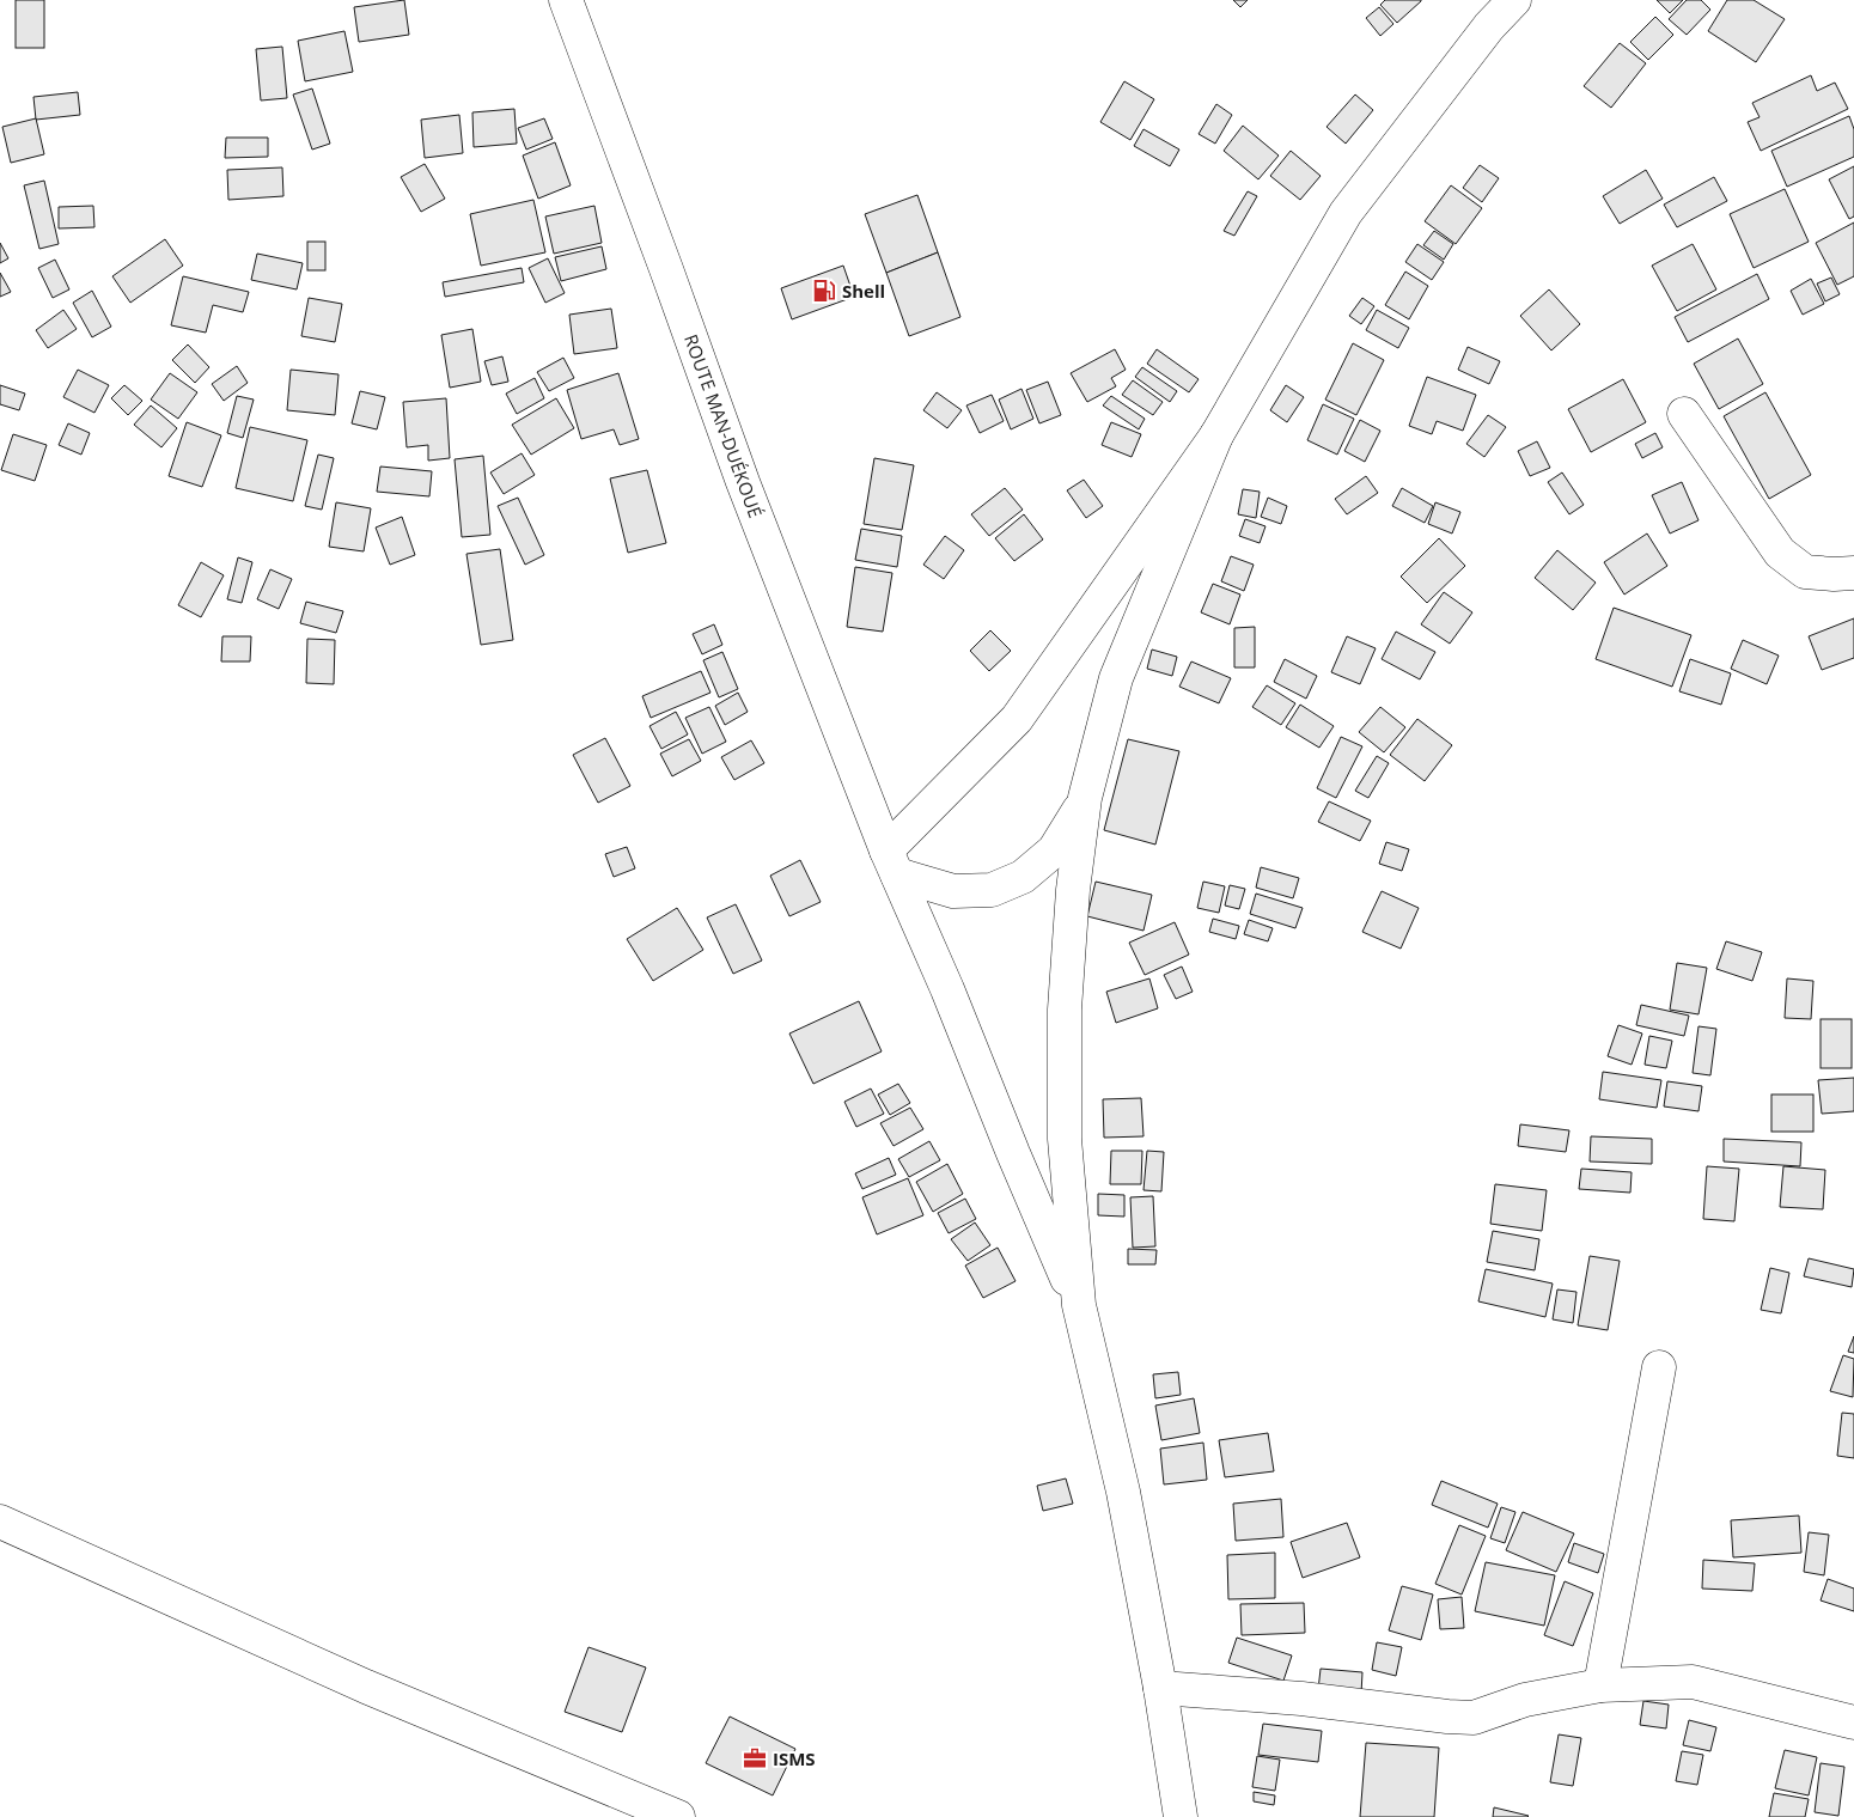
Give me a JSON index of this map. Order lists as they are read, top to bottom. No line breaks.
{"streets":{"main road":["ROUTE MAN-DUÉKOUÉ"]},"places":{"fuel station":["Shell"],"office":["ISMS"]}}
